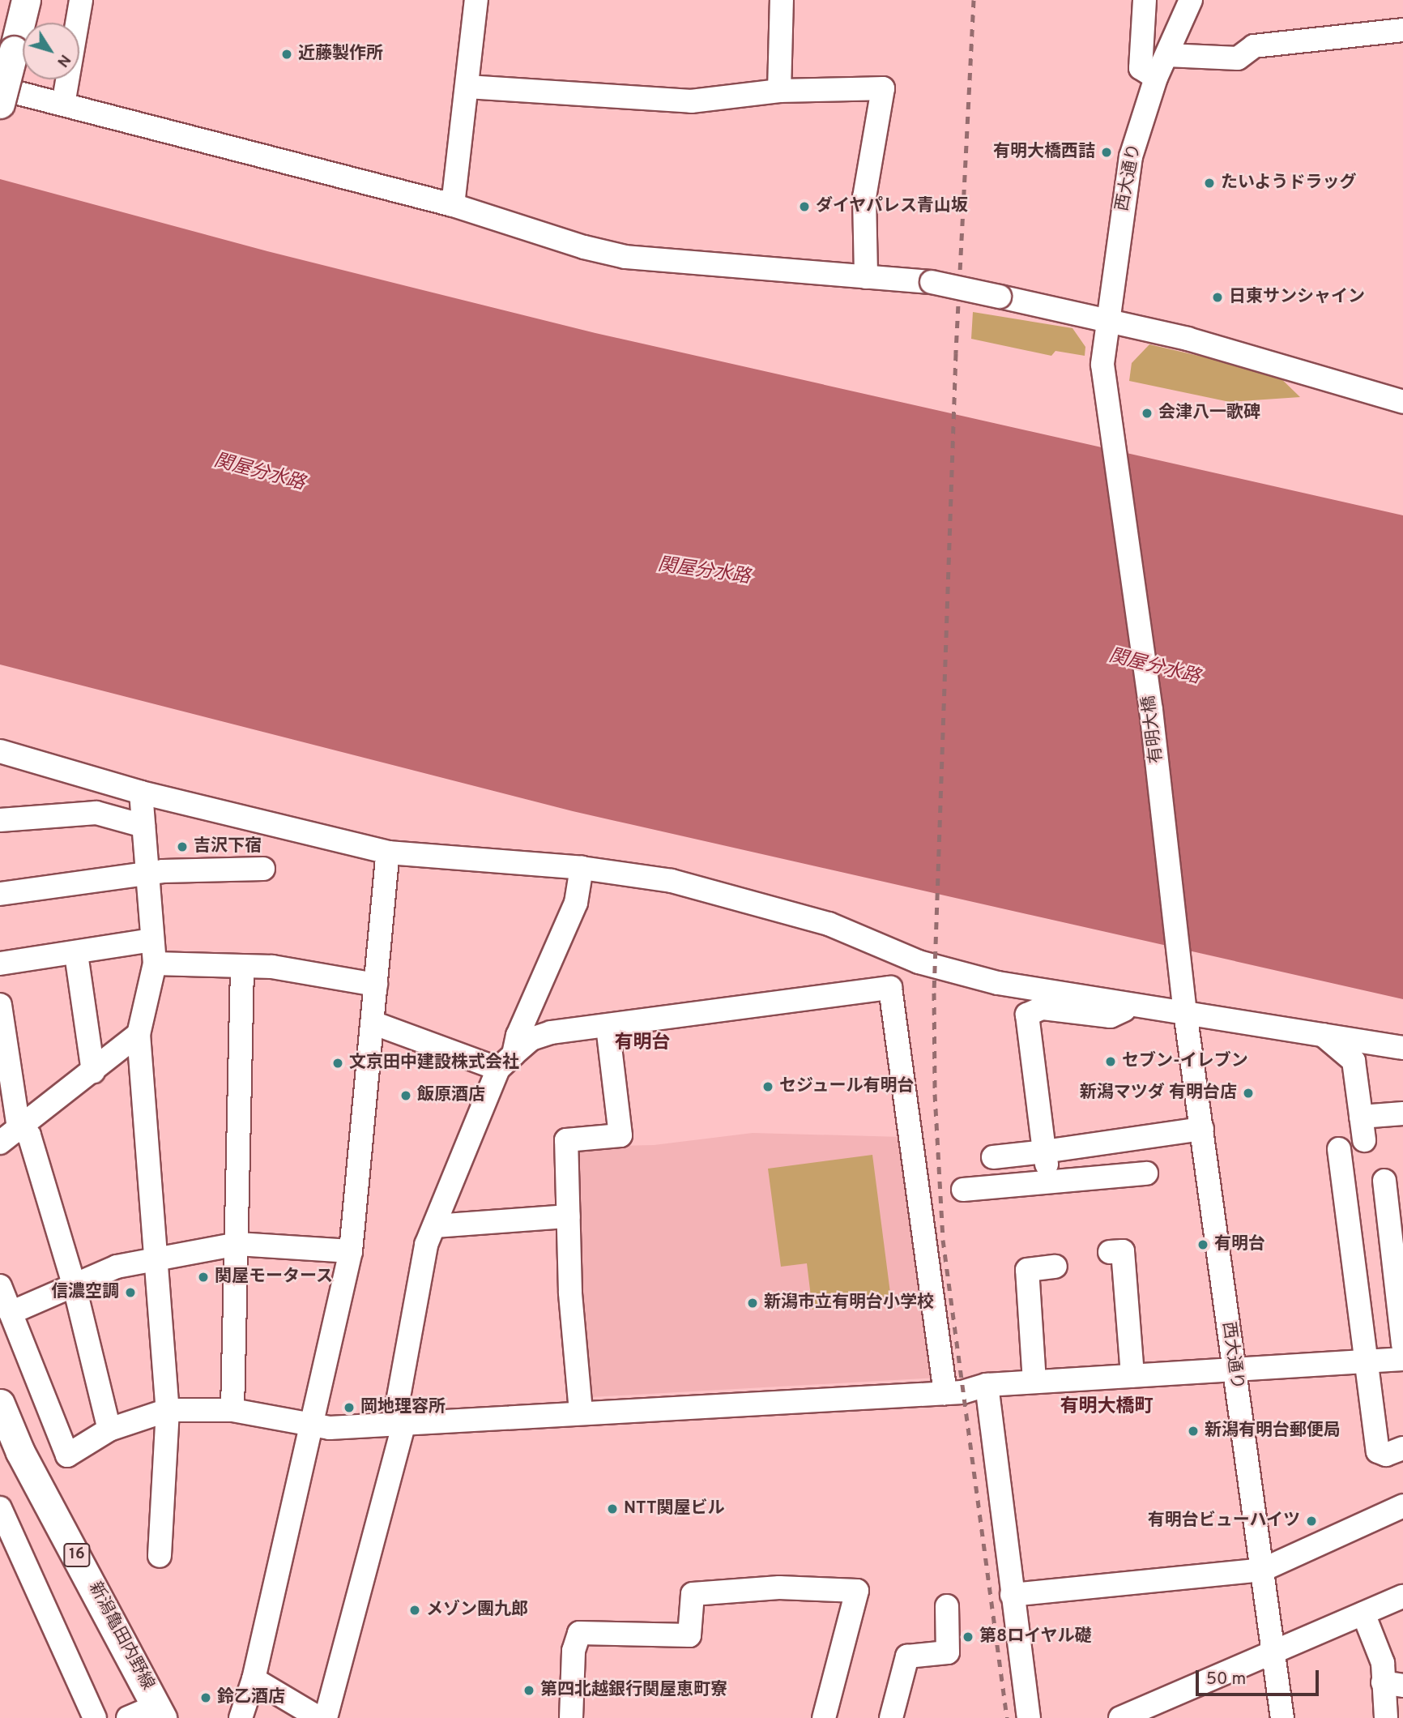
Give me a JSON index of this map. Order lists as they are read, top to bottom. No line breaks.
{"streets":{"main road":["16","新潟亀田内野線"],"street":["西大通り","有明大橋"]},"crossings":[["西大通り","有明大橋"]],"districts":["有明台","有明大橋町"],"water":["関屋分水路"],"places":["近藤製作所","有明大橋西詰","たいようドラッグ","ダイヤパレス青山坂","日東サンシャイン","会津八一歌碑","吉沢下宿","セブン-イレブン","文京田中建設株式会社","セジュール有明台","新潟マツダ 有明台店","飯原酒店","有明台","関屋モータース","信濃空調","新潟市立有明台小学校","岡地理容所","新潟有明台郵便局","NTT関屋ビル","有明台ビューハイツ","メゾン團九郎","第8ロイヤル礎","第四北越銀行関屋恵町寮","鈴乙酒店"],"scale_bar":"50 m","north":"bottom right"}
